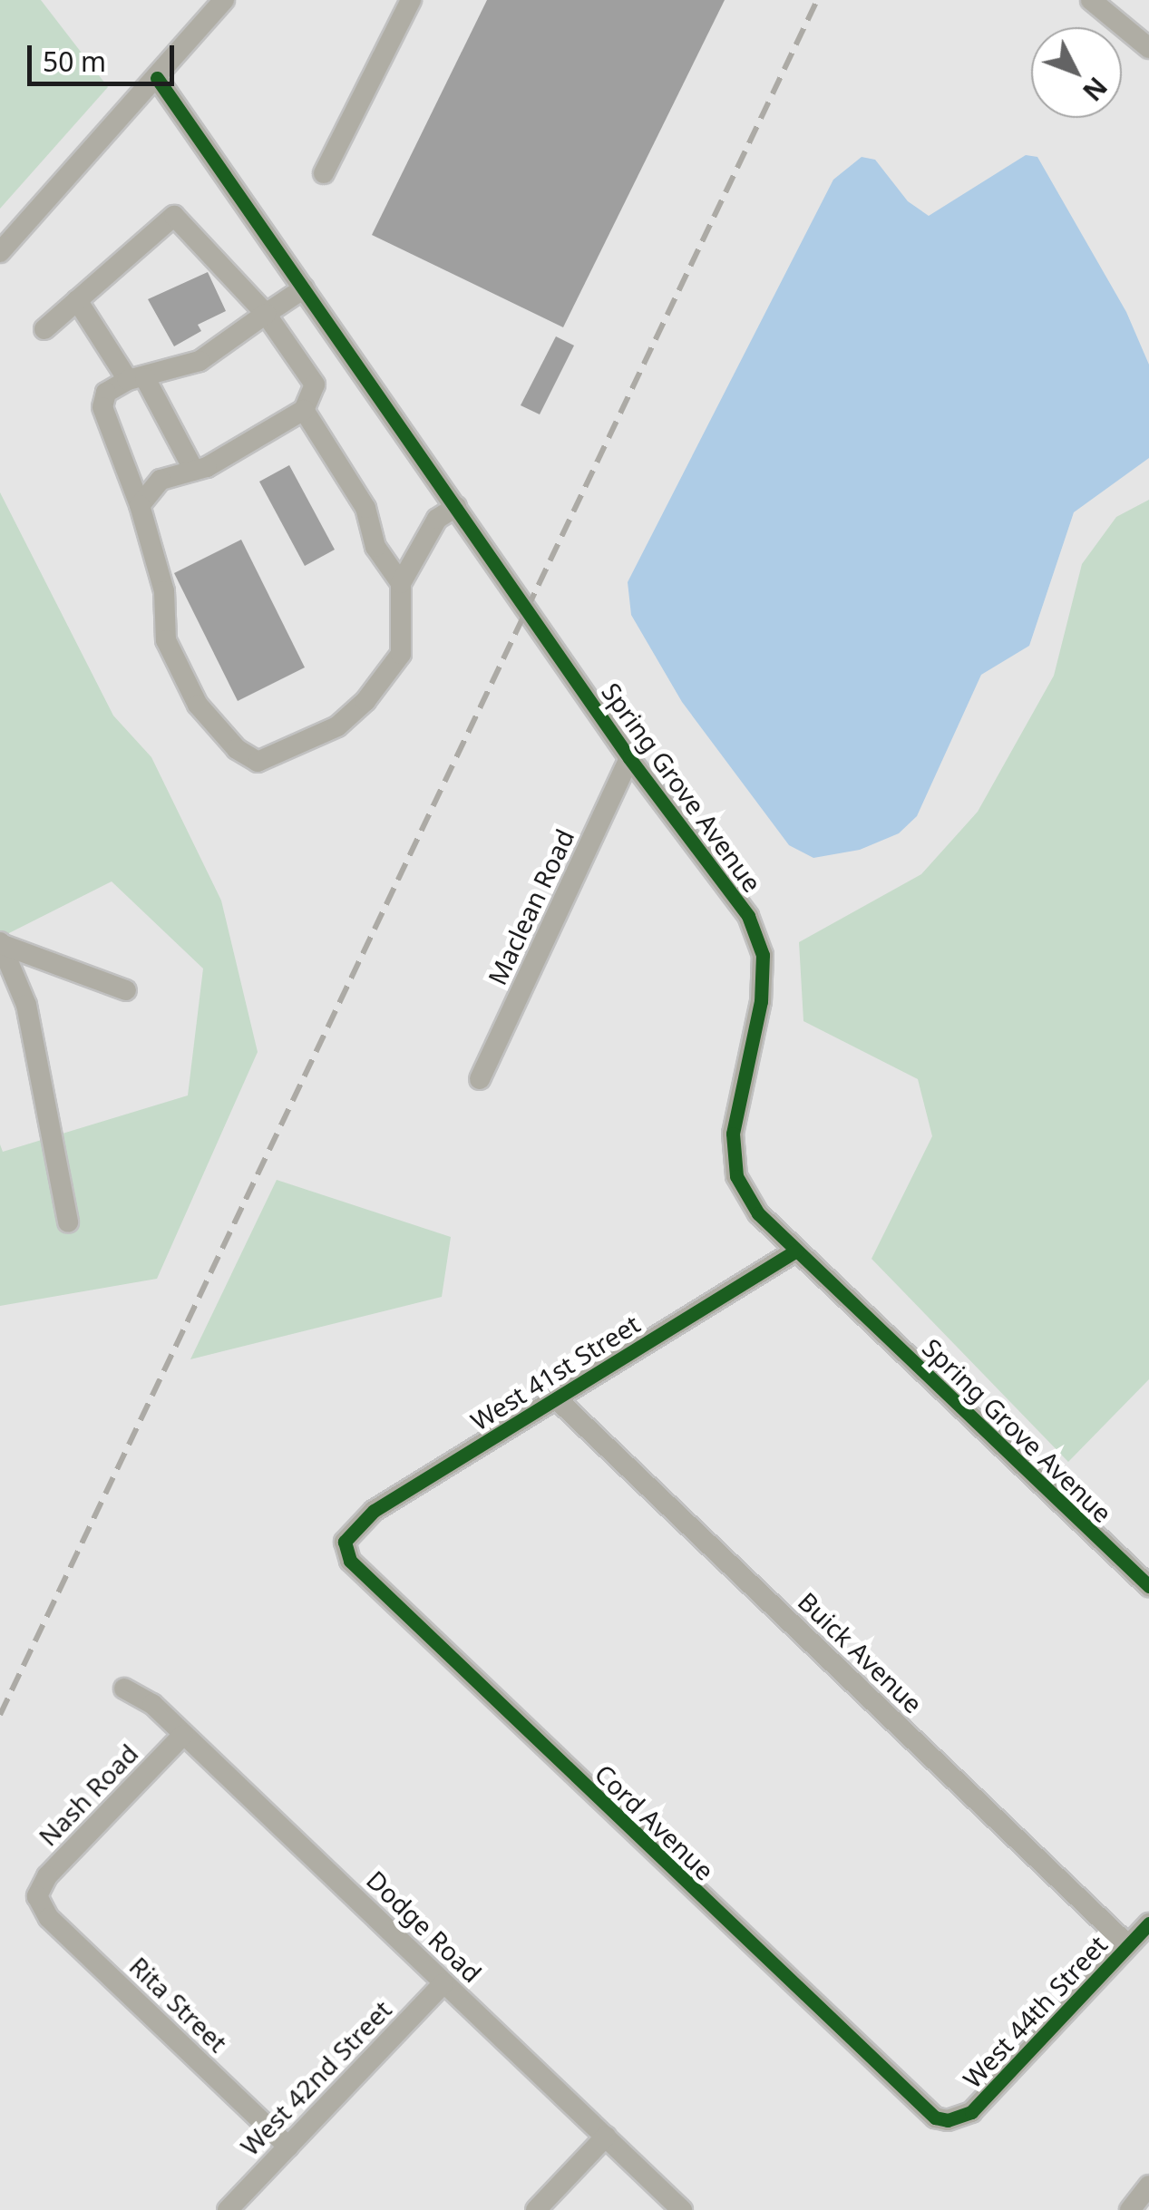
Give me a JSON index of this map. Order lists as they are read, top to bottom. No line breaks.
{"streets":{"street":["Spring Grove Avenue","Maclean Road","West 41st Street","Buick Avenue","Nash Road","Cord Avenue","Dodge Road","Rita Street","West 44th Street","West 42nd Street"]},"crossings":[["Spring Grove Avenue","Maclean Road"],["Spring Grove Avenue","West 41st Street"],["West 41st Street","Buick Avenue"],["West 41st Street","Cord Avenue"],["Buick Avenue","West 44th Street"],["Nash Road","Dodge Road"],["Nash Road","Rita Street"],["Cord Avenue","West 44th Street"],["Dodge Road","West 42nd Street"],["Rita Street","West 42nd Street"]],"scale_bar":"50 m","north":"bottom right"}
